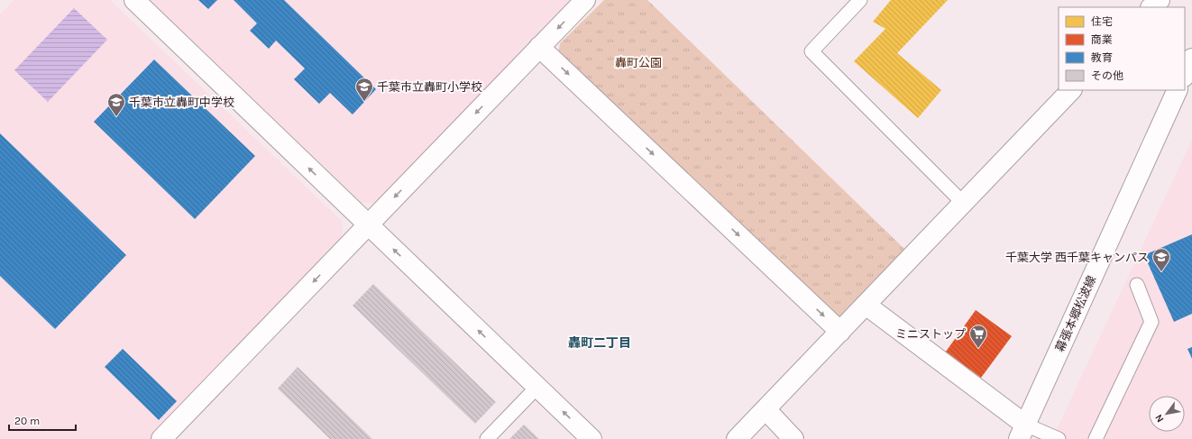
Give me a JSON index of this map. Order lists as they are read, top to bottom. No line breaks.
{"streets":{"street":["幕張本郷松波線"]},"districts":["轟町二丁目"],"parks":["轟町公園"],"places":{"school or university":["千葉市立轟町小学校","千葉市立轟町中学校","千葉大学 西千葉キャンパス"],"supermarket":["ミニストップ"]},"legend":["住宅","商業","教育","その他"],"scale_bar":"20 m","north":"bottom left"}
